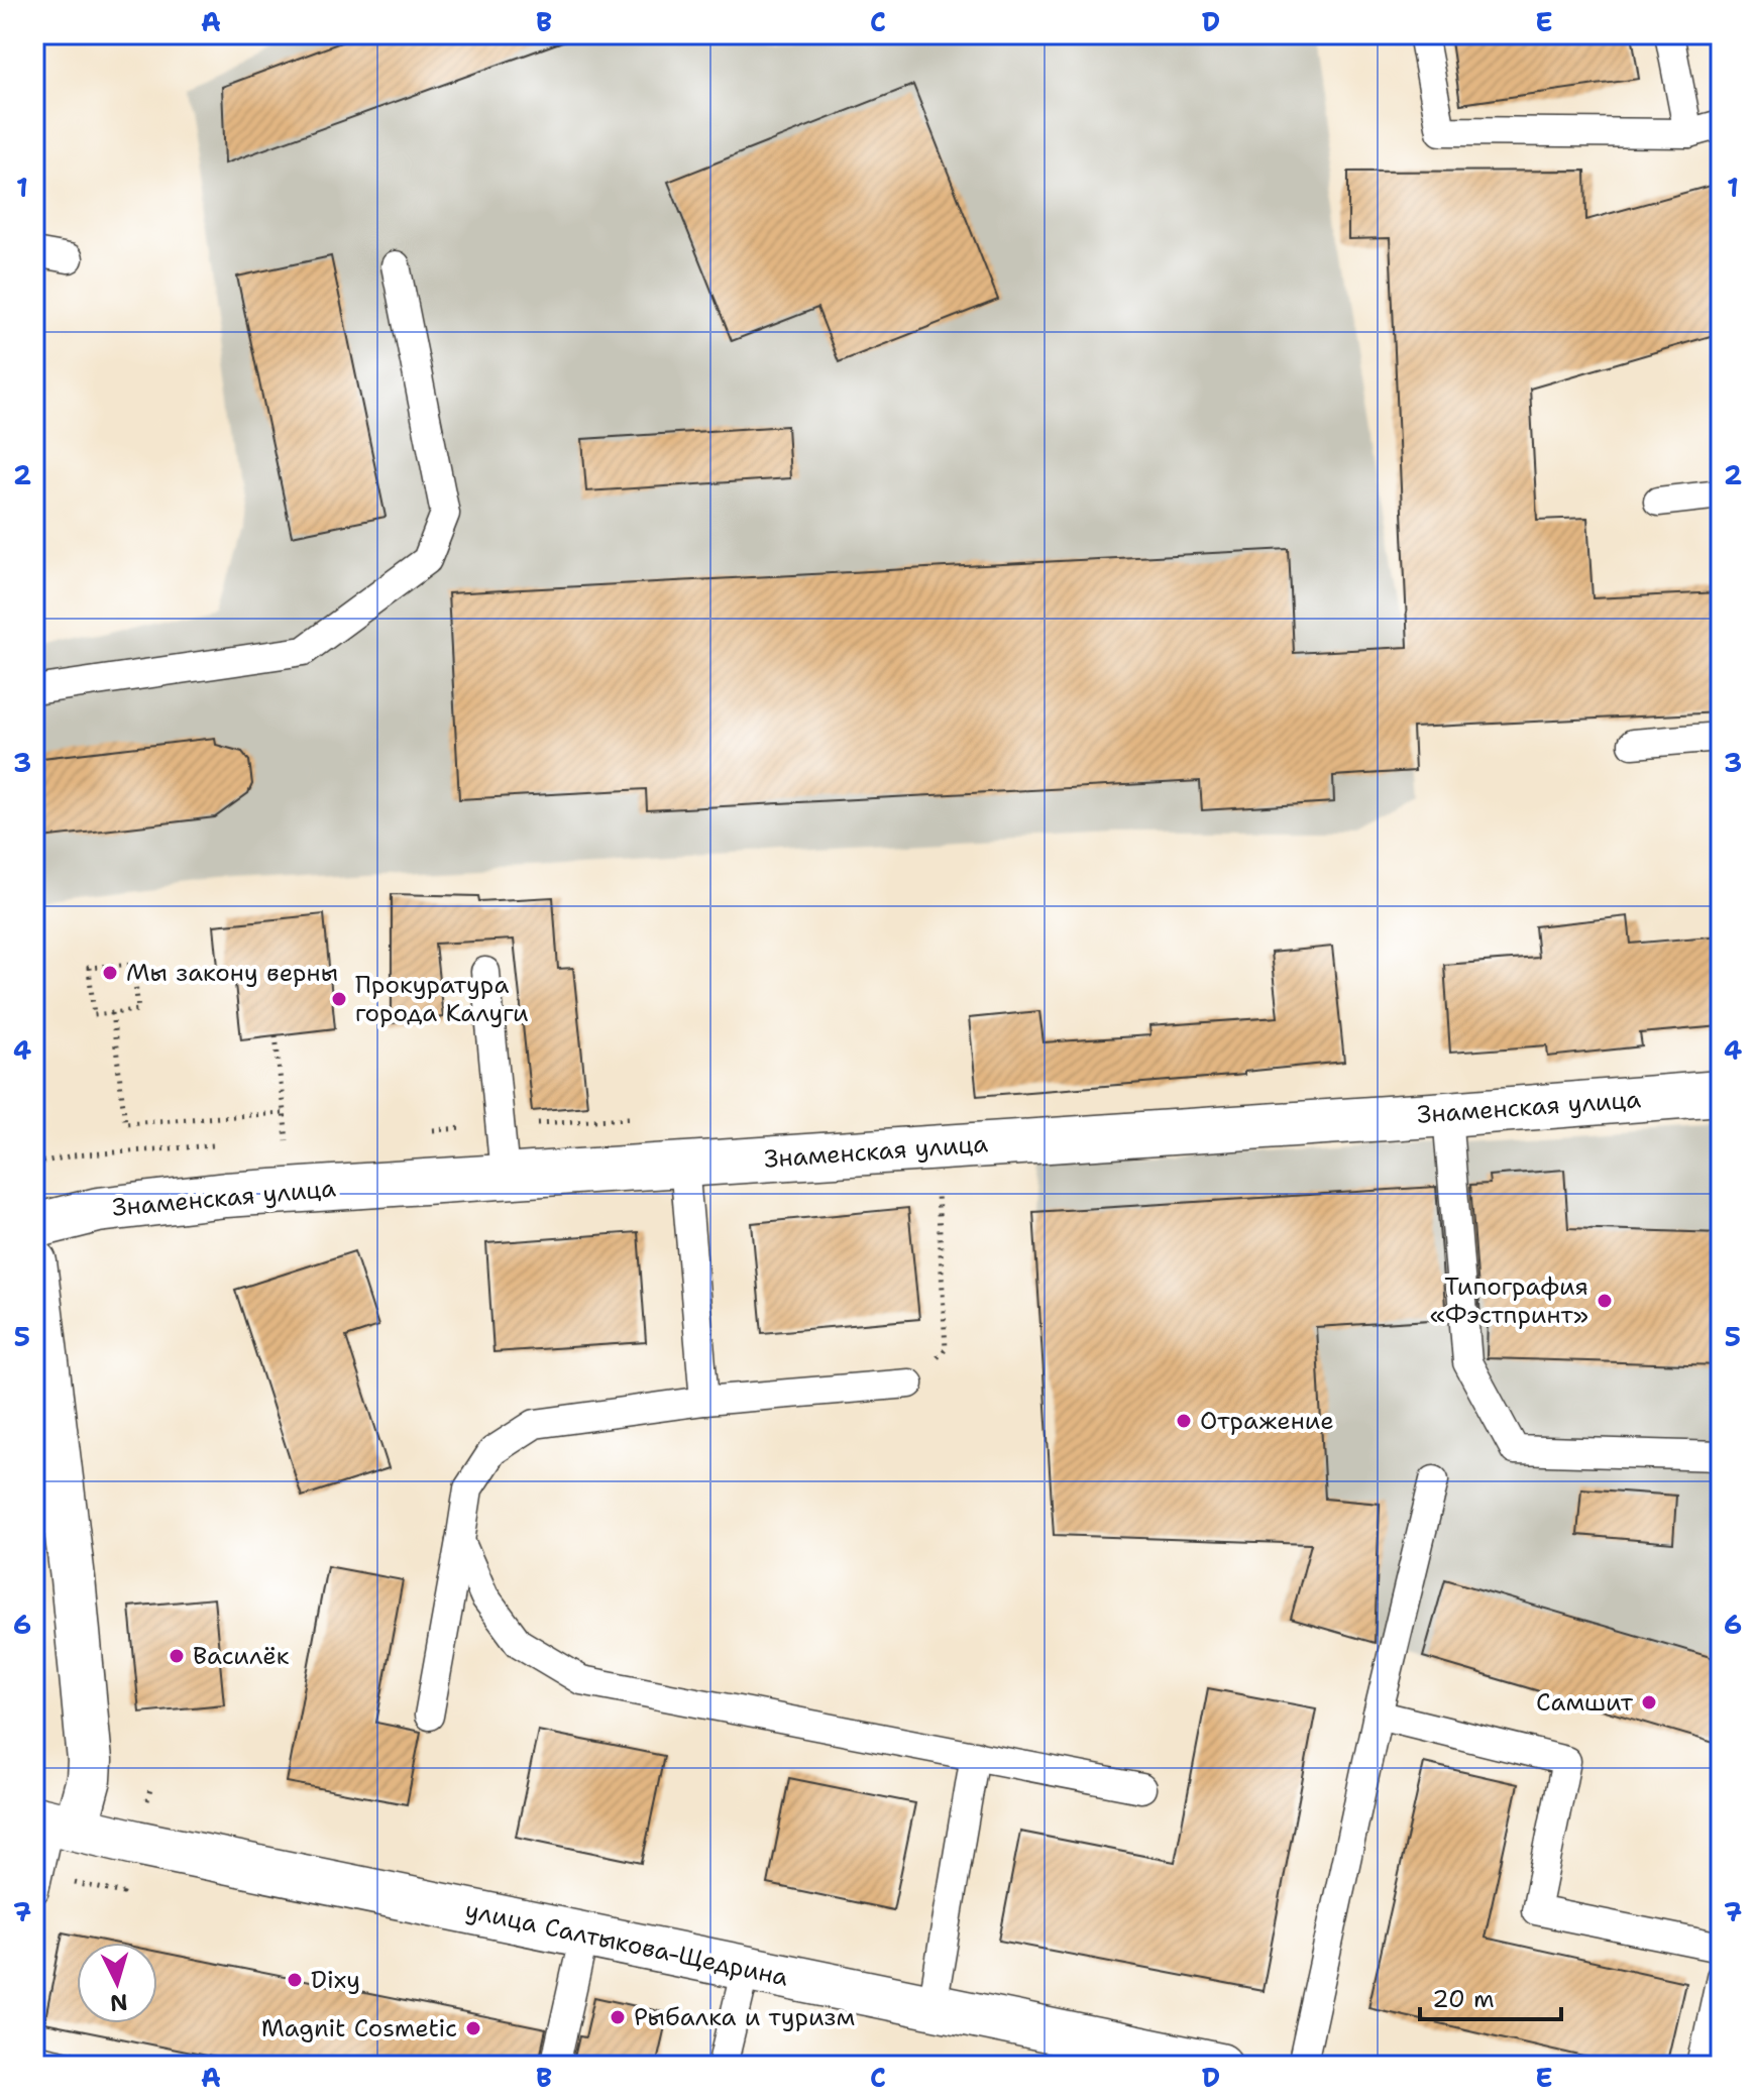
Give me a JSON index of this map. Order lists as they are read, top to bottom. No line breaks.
{"streets":{"street":["Знаменская улица","улица Салтыкова-Щедрина"]},"places":["Мы закону верны","Прокуратура города Калуги","Типография «Фэстпринт»","Отражение","Василёк","Самшит","Dixy","Рыбалка и туризм","Magnit Cosmetic"],"scale_bar":"20 m","north":"bottom","grid":{"columns":["A","B","C","D","E"],"rows":["1","2","3","4","5","6","7"]}}
